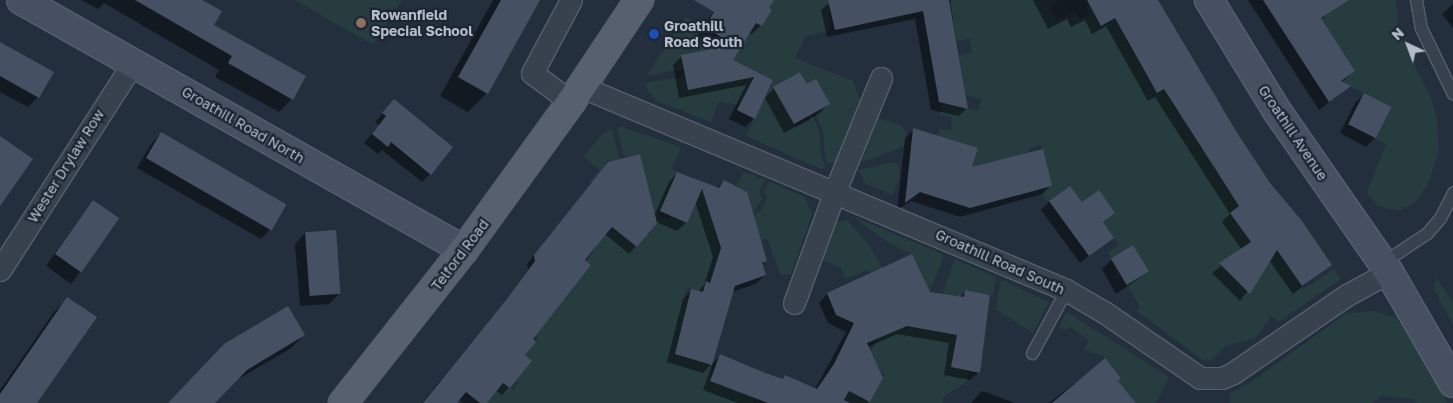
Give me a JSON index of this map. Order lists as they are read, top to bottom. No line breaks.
{"streets":{"main road":["Telford Road"],"street":["Groathill Road North","Groathill Avenue","Wester Drylaw Row","Groathill Road South"]},"crossings":[["Groathill Road North","Wester Drylaw Row"],["Groathill Road North","Telford Road"],["Groathill Avenue","Groathill Road South"],["Telford Road","Groathill Road South"]],"places":["Rowanfield Special School","Groathill Road South"],"north":"top left"}
